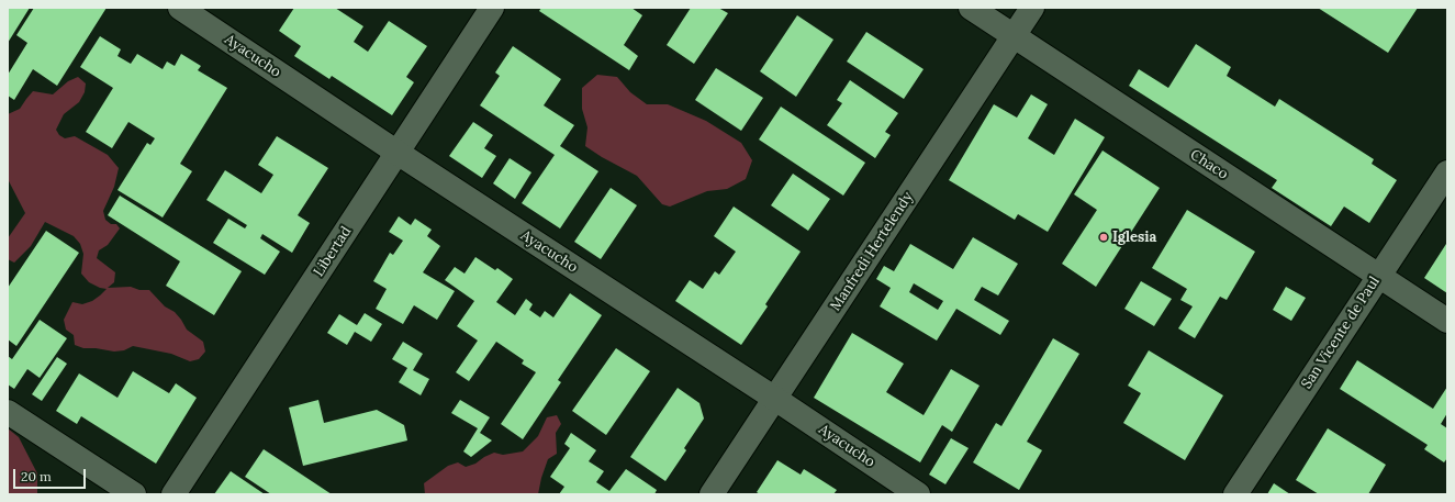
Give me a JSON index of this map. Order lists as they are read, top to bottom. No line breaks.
{"streets":{"street":["Ayacucho","Chaco","Libertad","Manfredi Hertelendy","San Vicente de Paul"]},"crossings":[["Ayacucho","Libertad"],["Ayacucho","Manfredi Hertelendy"],["Chaco","Manfredi Hertelendy"],["Chaco","San Vicente de Paul"]],"places":["Iglesia"],"scale_bar":"20 m"}
